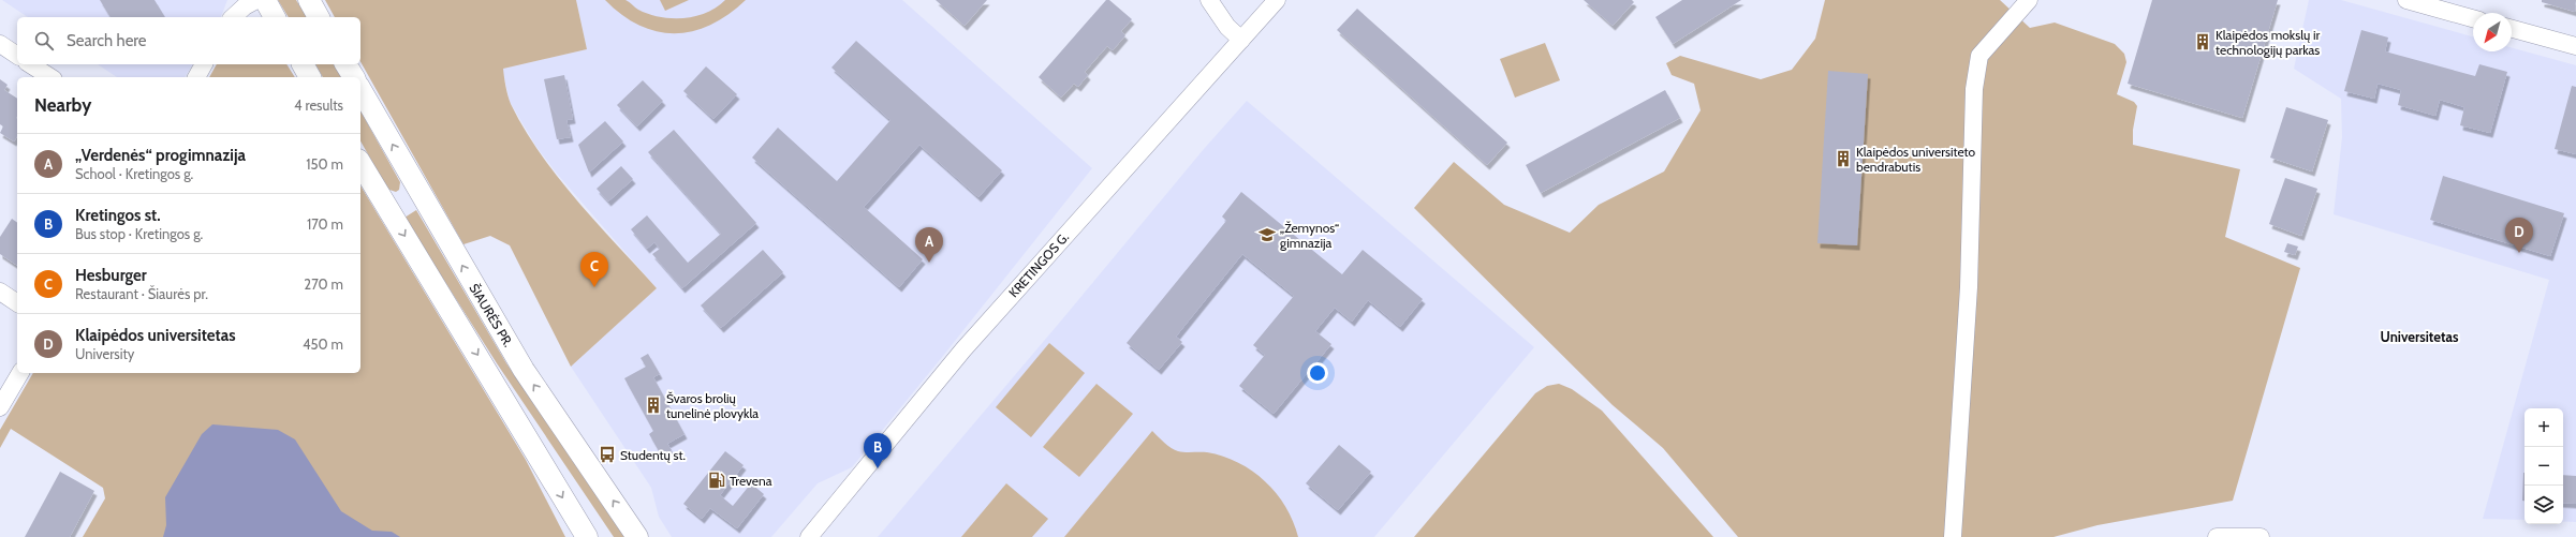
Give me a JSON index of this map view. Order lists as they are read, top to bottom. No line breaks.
{"streets":{"main road":["ŠIAURĖS PR."],"street":["KRETINGOS G."]},"districts":["Universitetas"],"places":{"building":["Klaipėdos mokslų ir technologijų parkas","Klaipėdos universiteto bendrabutis","Švaros brolių tunelinė plovykla"],"school or university":["„Žemynos“ gimnazija"],"bus stop":["Studentų st."],"fuel station":["Trevena"]},"north":"bottom left","page":{"search":"Search here","heading":["Nearby","4 results"],"list":[{"mark":"A","name":"„Verdenės“ progimnazija","note":"School · Kretingos g.","value":"150 m"},{"mark":"B","name":"Kretingos st.","note":"Bus stop · Kretingos g.","value":"170 m"},{"mark":"C","name":"Hesburger","note":"Restaurant · Šiaurės pr.","value":"270 m"},{"mark":"D","name":"Klaipėdos universitetas","note":"University","value":"450 m"}],"pins":["D","A","C","B"],"map_buttons":["+","−"]}}
